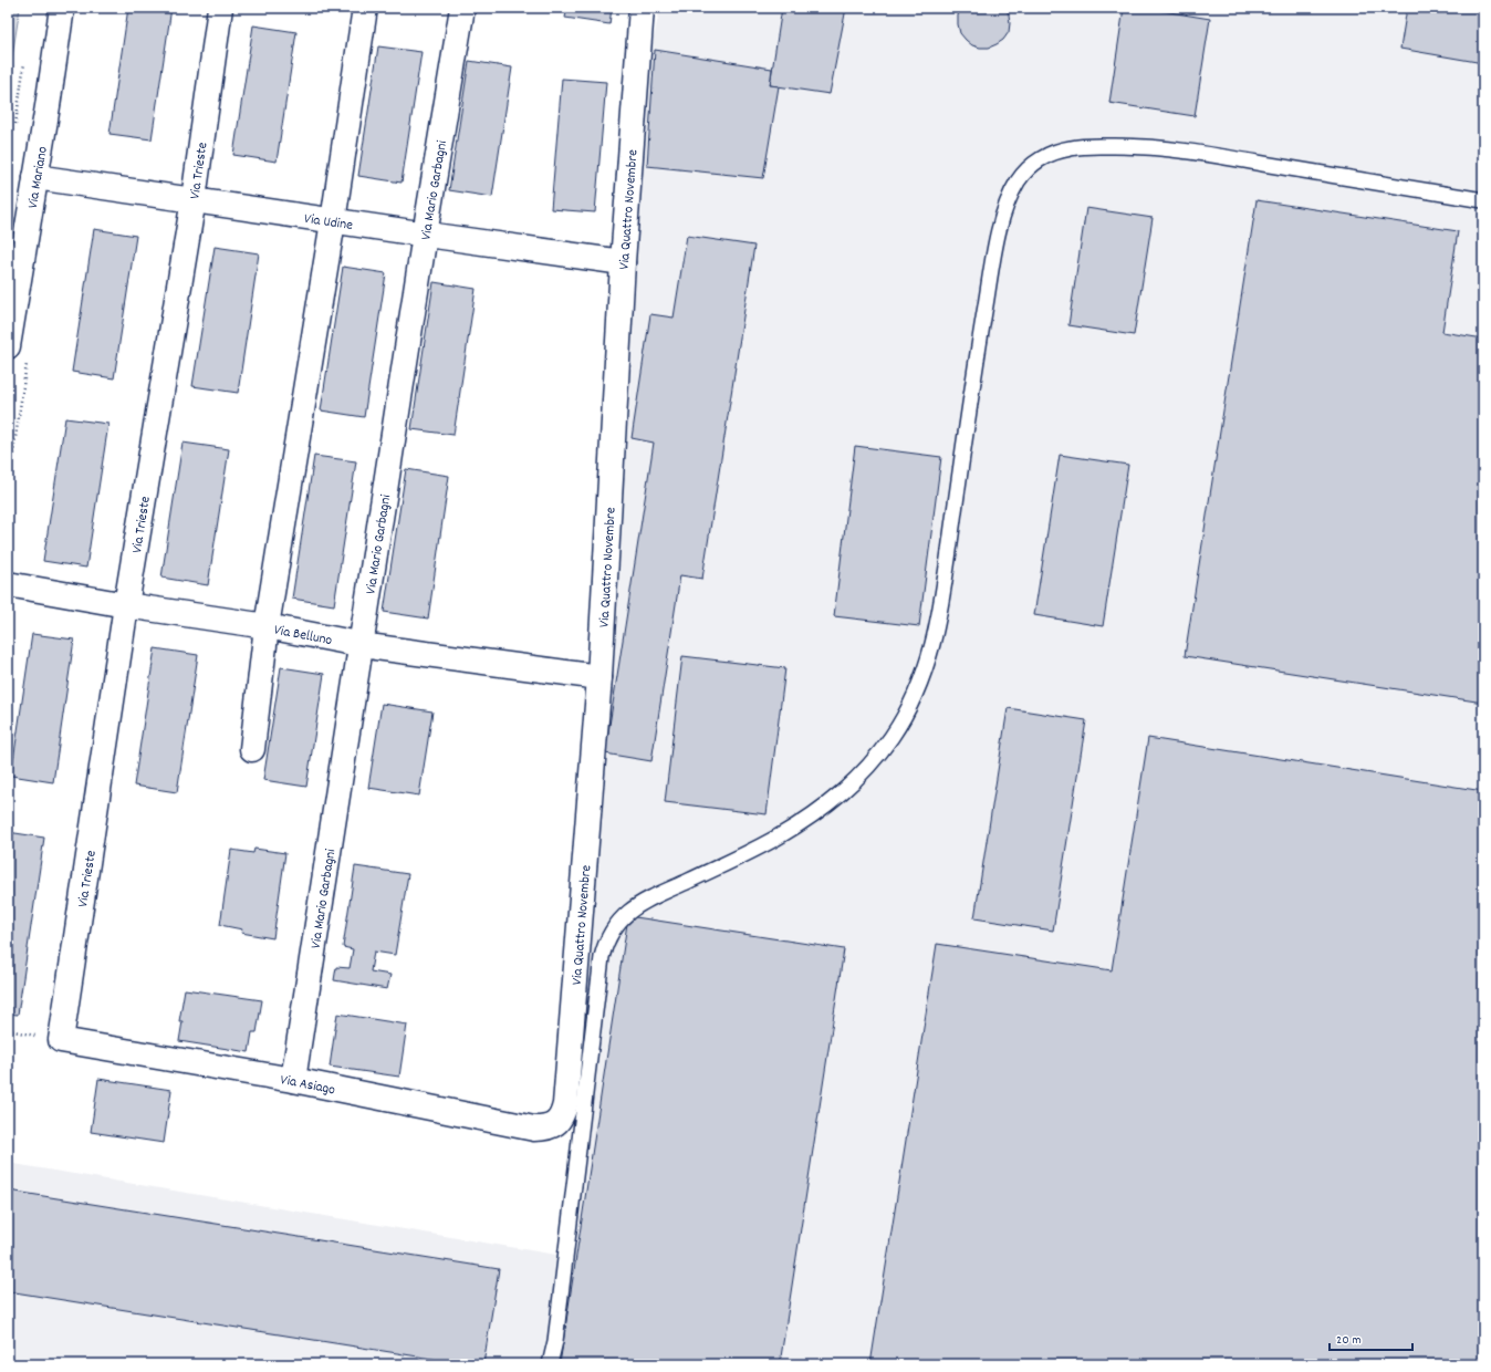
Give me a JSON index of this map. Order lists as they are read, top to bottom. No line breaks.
{"streets":{"street":["Via Trieste","Via Mariano","Via Mario Garbagni","Via Quattro Novembre","Via Udine","Via Belluno","Via Asiago"]},"crossings":[["Via Trieste","Via Udine"],["Via Trieste","Via Belluno"],["Via Trieste","Via Asiago"],["Via Mariano","Via Udine"],["Via Mario Garbagni","Via Udine"],["Via Mario Garbagni","Via Belluno"],["Via Mario Garbagni","Via Asiago"],["Via Quattro Novembre","Via Udine"],["Via Quattro Novembre","Via Belluno"],["Via Quattro Novembre","Via Asiago"]],"scale_bar":"20 m"}
